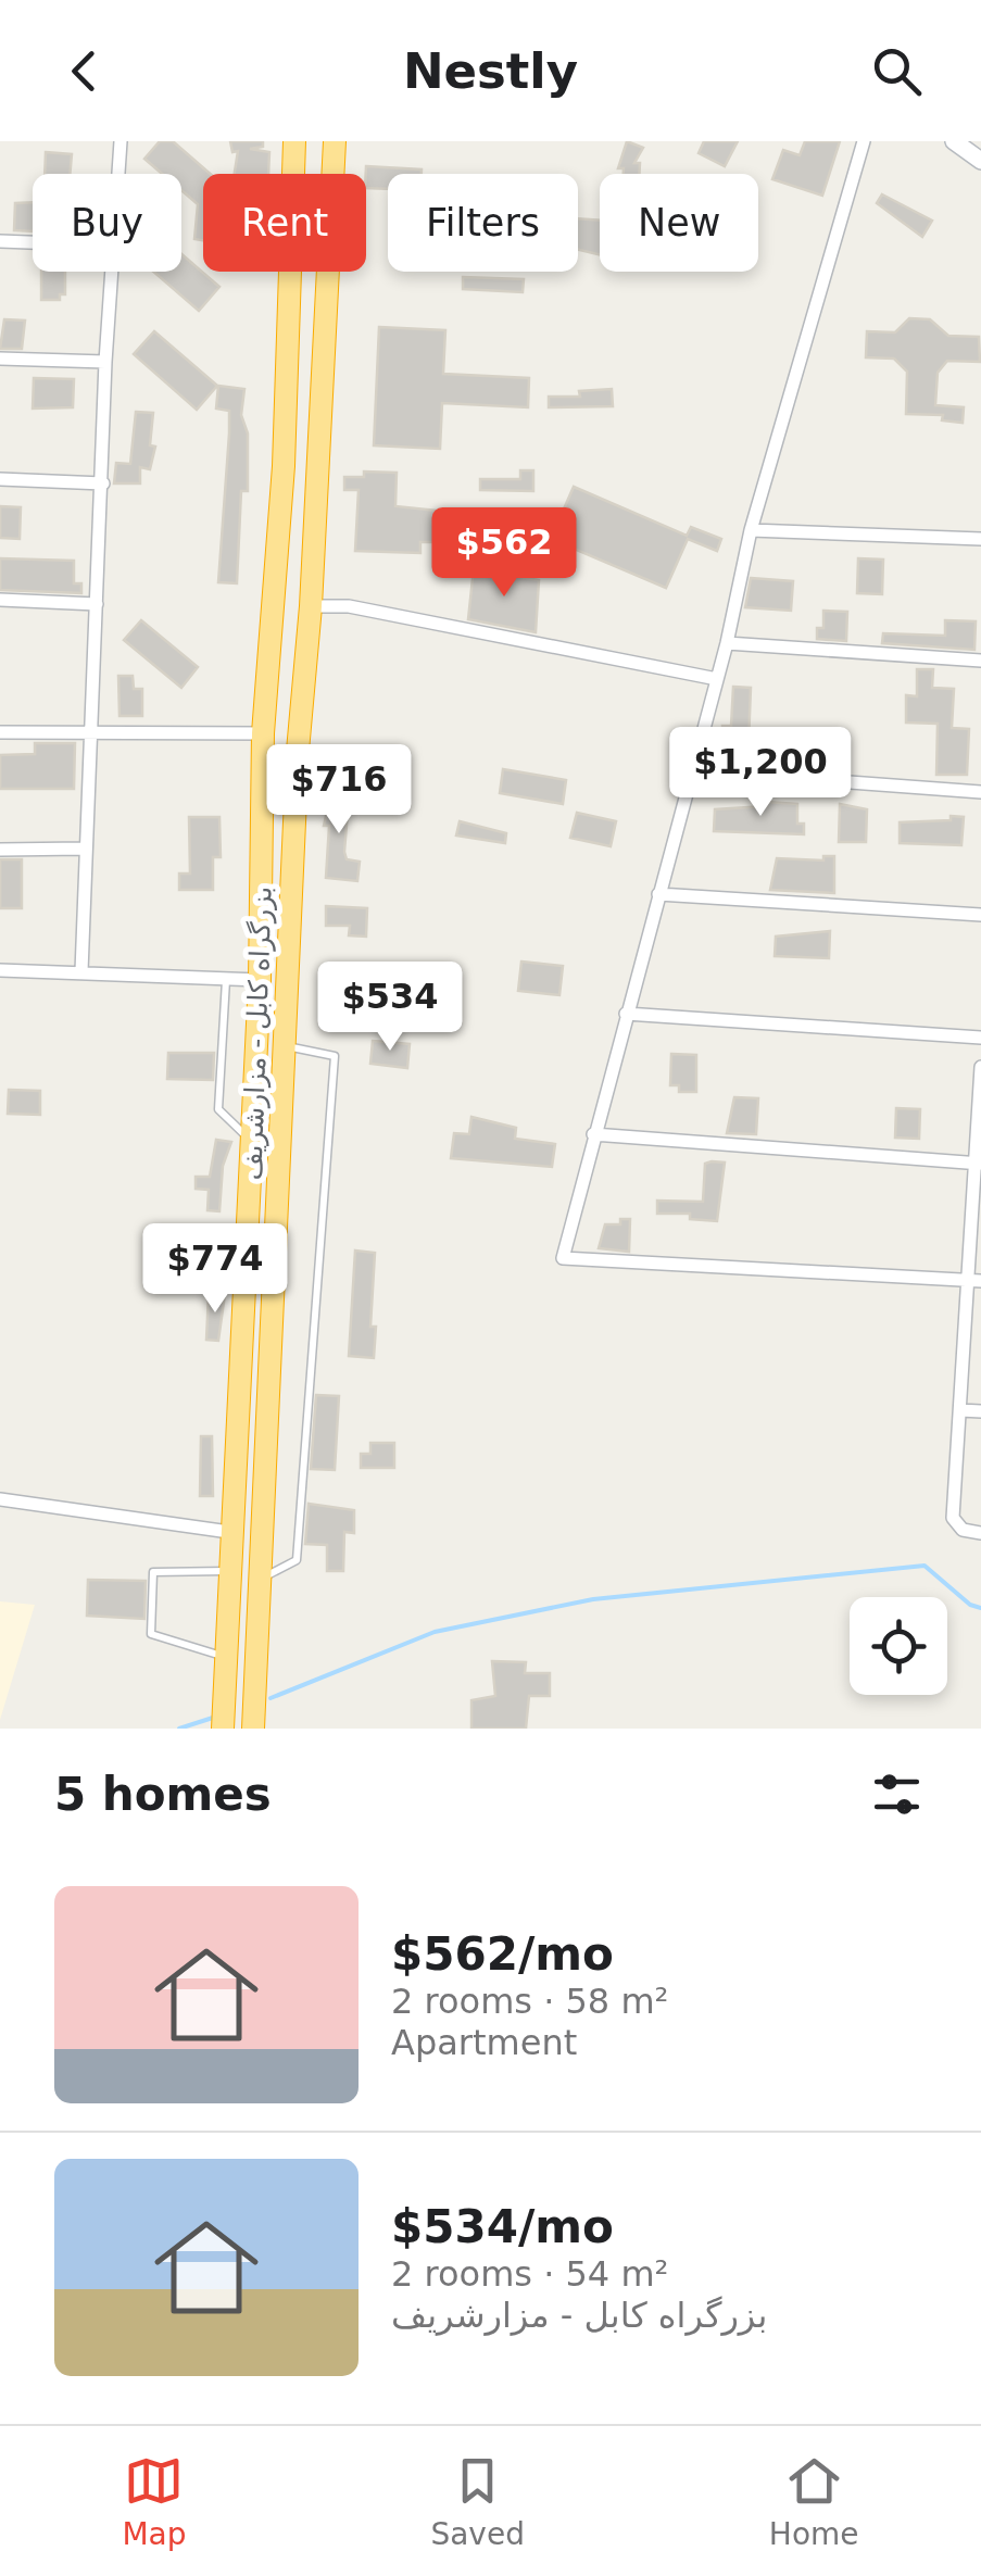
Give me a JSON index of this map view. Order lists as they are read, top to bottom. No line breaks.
{"streets":{"highway":["بزرگراه کابل - مزارشریف"]},"page":{"header":"Nestly","chip":["Buy","Rent","Filters","New"],"price":["$562","$1,200","$716","$534","$774"],"heading":"5 homes","list":[{"name":"$562/mo","note":"2 rooms · 58 m² · Apartment"},{"name":"$534/mo","note":"2 rooms · 54 m² · بزرگراه کابل - مزارشریف"}],"tabs":["Map","Saved","Home"]}}
